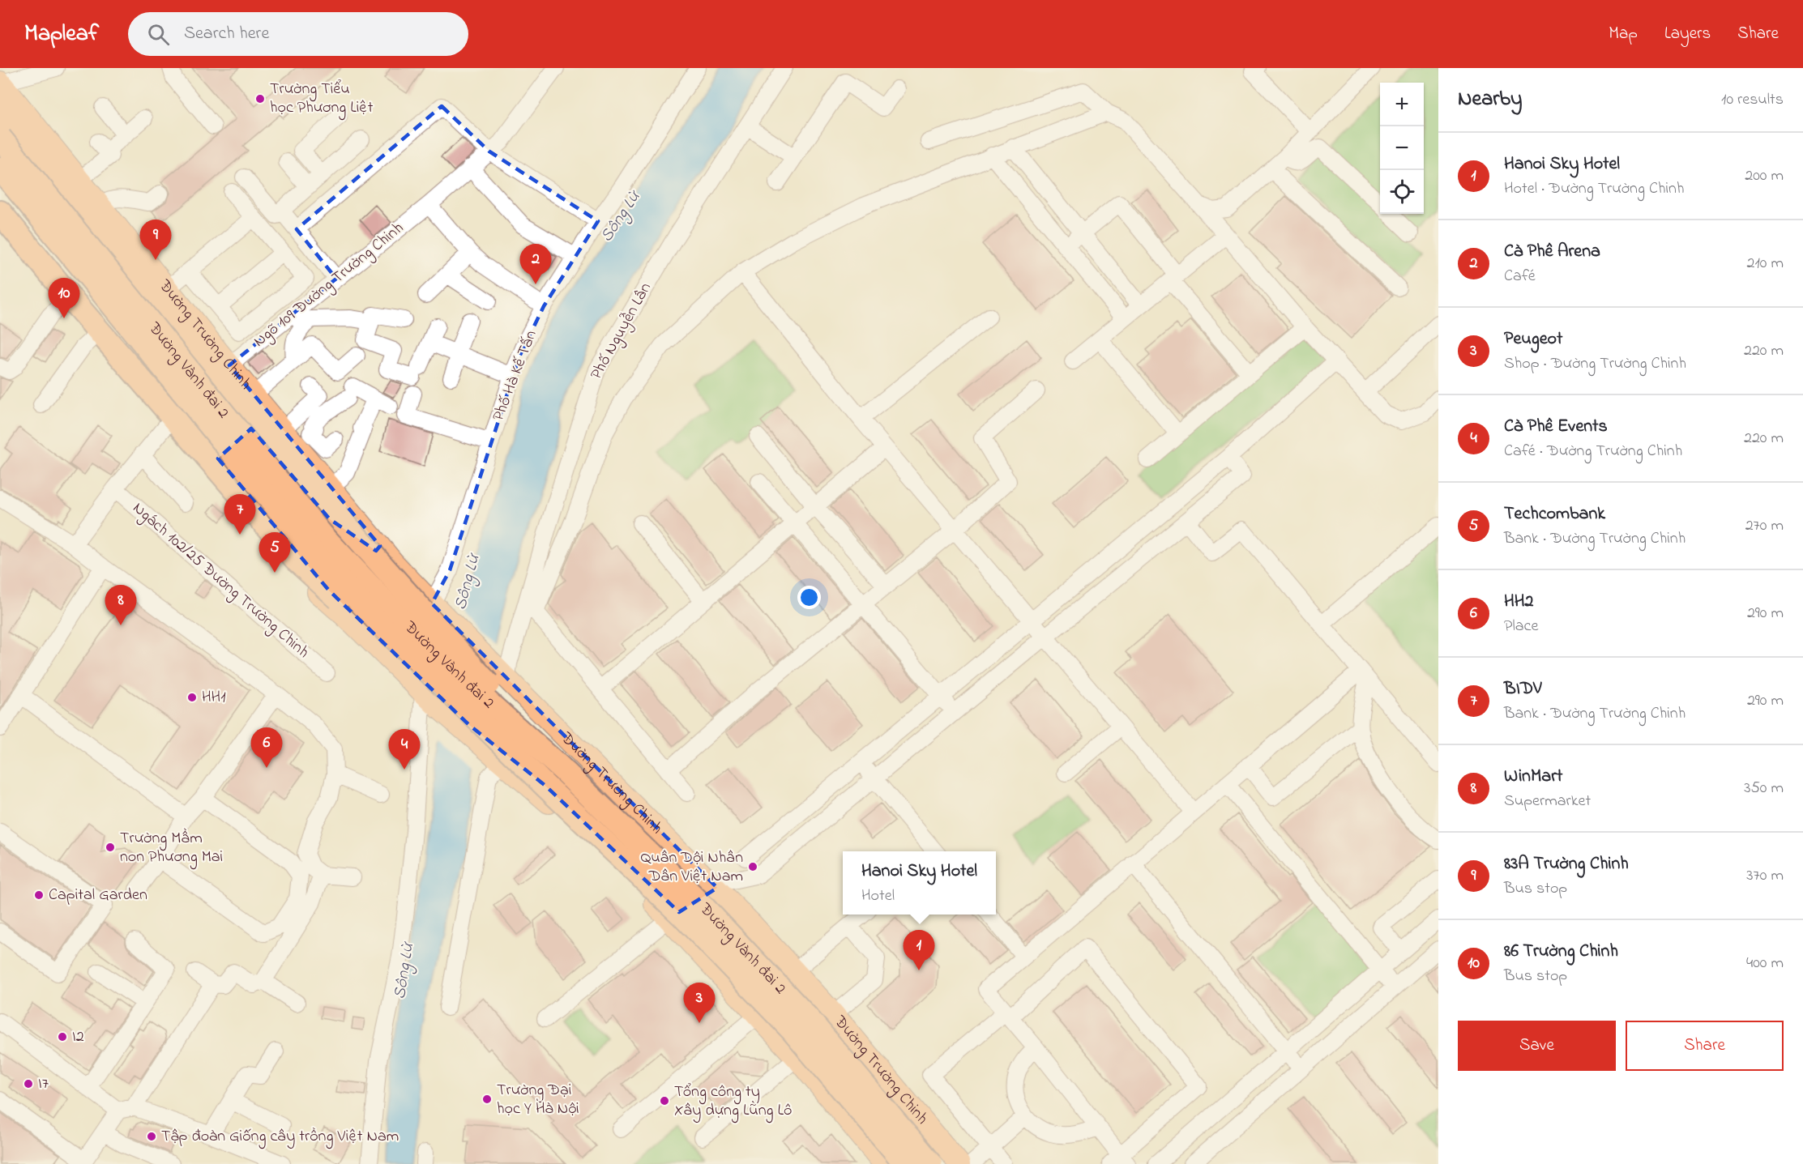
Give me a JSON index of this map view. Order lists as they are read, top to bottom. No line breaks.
{"streets":{"highway":["Đường Vành đai 2"],"main road":["Đường Trường Chinh"],"street":["Ngõ 109 Đường Trường Chinh","Phố Nguyễn Lân","Phố Hà Kế Tấn","Ngách 102/25 Đường Trường Chinh"]},"crossings":[["Ngõ 109 Đường Trường Chinh","Đường Trường Chinh"],["Phố Nguyễn Lân","Đường Trường Chinh"],["Đường Trường Chinh","Phố Hà Kế Tấn"]],"water":["Sông Lừ"],"places":["Trường Tiểu học Phương Liệt","HH1","Trường Mầm non Phương Mai","Quân Dội Nhân Dân Việt Nam","Capital Garden","I2","I7","Trường Đại học Y Hà Nội","Tổng công ty Xây dựng Lũng Lô","Tập đoàn Giống cây trồng Việt Nam"],"page":{"header":"Mapleaf","search":"Search here","nav":["Map","Layers","Share"],"heading":["Nearby","10 results"],"map_buttons":["+","−"],"list":[{"mark":"1","name":"Hanoi Sky Hotel","note":"Hotel · Đường Trường Chinh","value":"200 m"},{"mark":"2","name":"Cà Phê Arena","note":"Café","value":"210 m"},{"mark":"3","name":"Peugeot","note":"Shop · Đường Trường Chinh","value":"220 m"},{"mark":"4","name":"Cà Phê Events","note":"Café · Đường Trường Chinh","value":"220 m"},{"mark":"5","name":"Techcombank","note":"Bank · Đường Trường Chinh","value":"270 m"},{"mark":"6","name":"HH2","note":"Place","value":"290 m"},{"mark":"7","name":"BIDV","note":"Bank · Đường Trường Chinh","value":"290 m"},{"mark":"8","name":"WinMart","note":"Supermarket","value":"350 m"},{"mark":"9","name":"83A Trường Chinh","note":"Bus stop","value":"370 m"},{"mark":"10","name":"86 Trường Chinh","note":"Bus stop","value":"400 m"}],"pins":["9","2","10","7","5","8","6","4","1","3"],"popup":["Hanoi Sky Hotel","Hotel"],"buttons":["Save","Share"]}}
